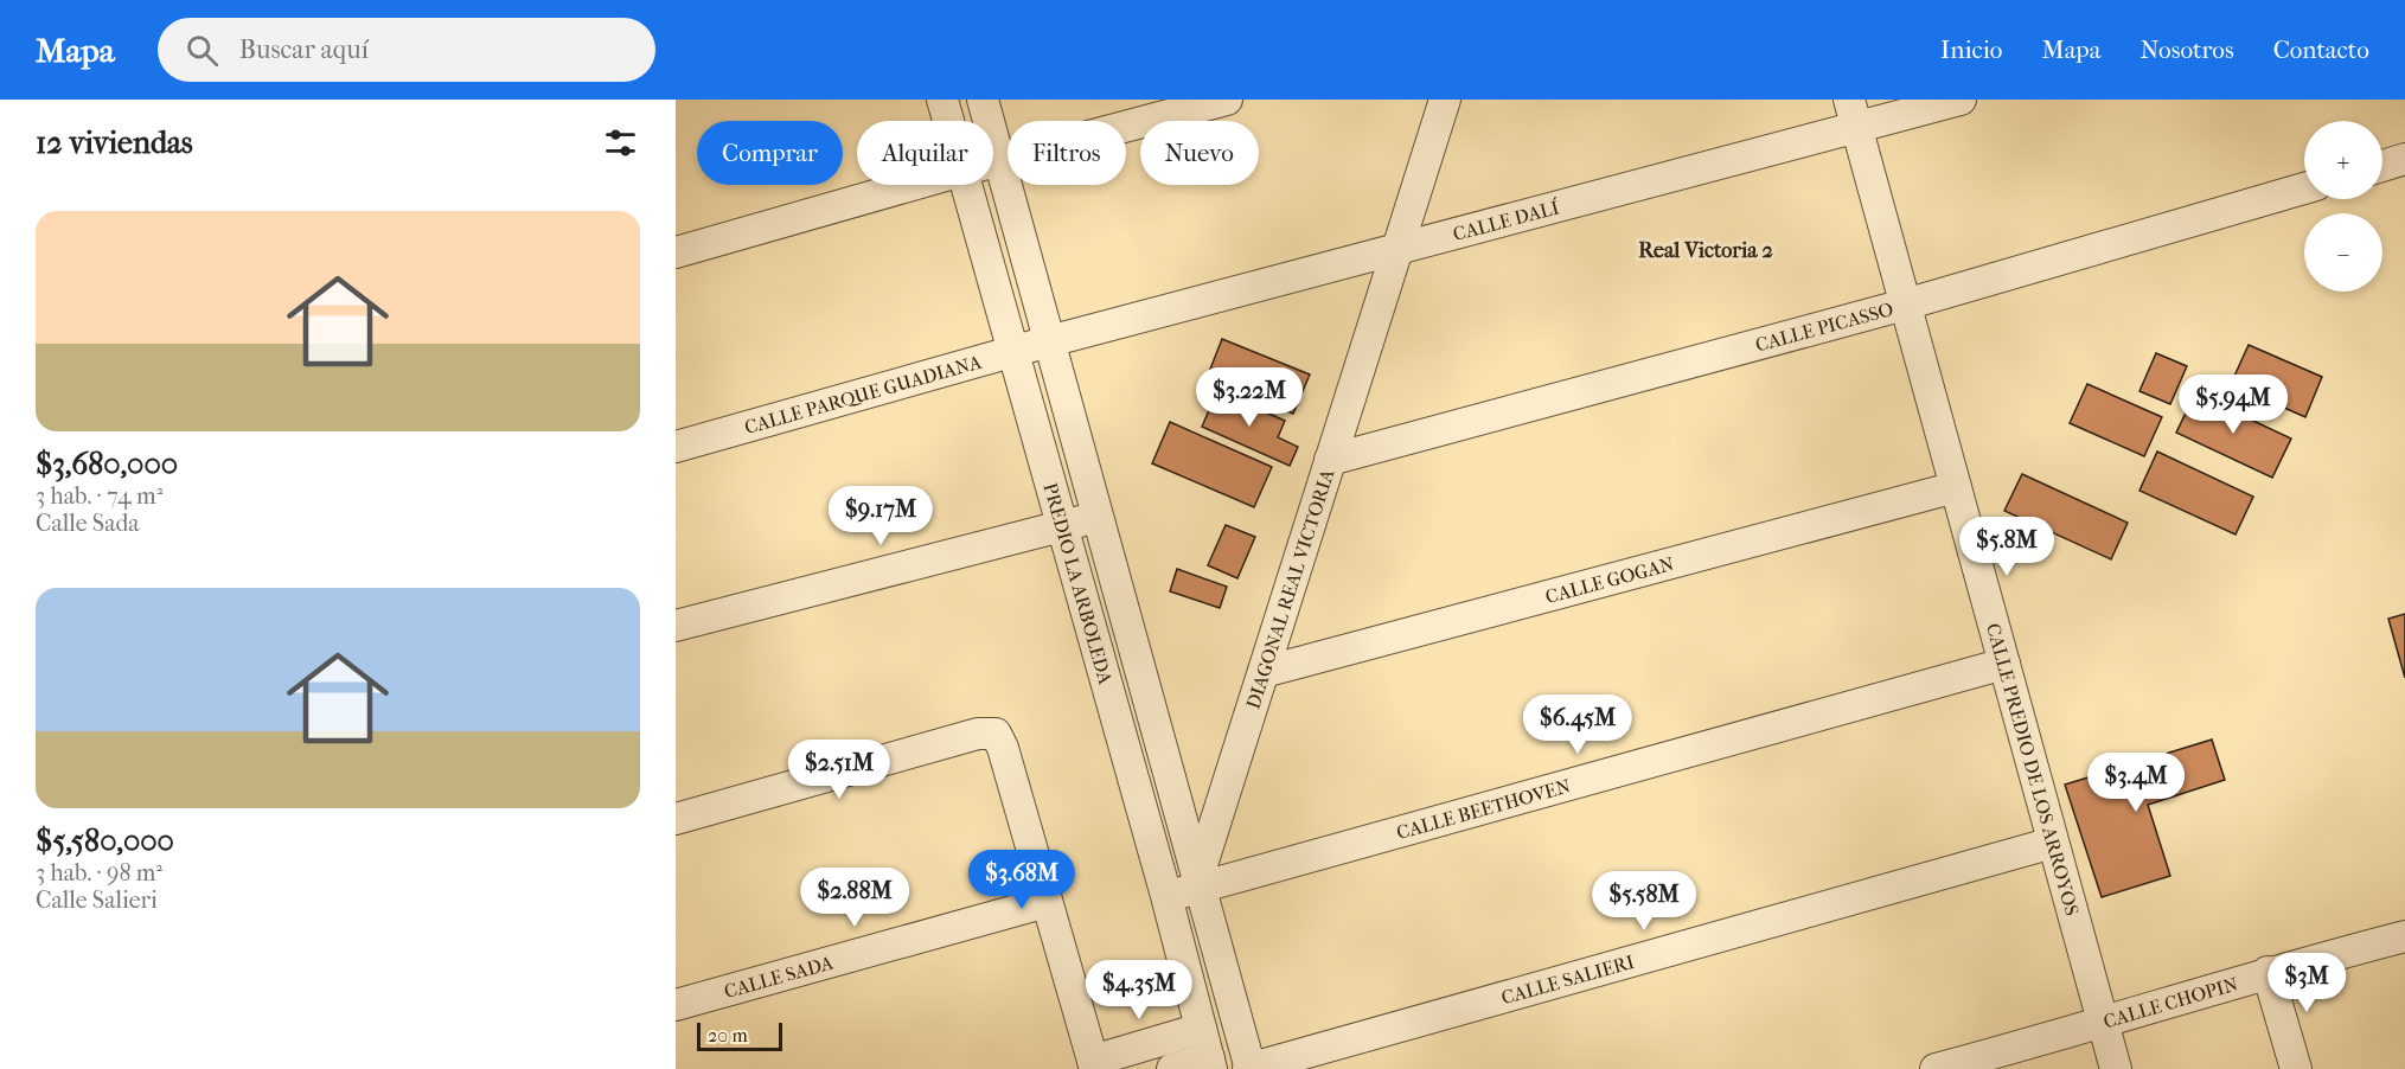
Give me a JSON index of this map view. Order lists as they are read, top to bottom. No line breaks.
{"streets":{"street":["CALLE DALÍ","CALLE PICASSO","CALLE PARQUE GUADIANA","CALLE GOGAN","PREDIO LA ARBOLEDA","DIAGONAL REAL VICTORIA","CALLE PREDIO DE LOS ARROYOS","CALLE BEETHOVEN","CALLE SADA","CALLE SALIERI","CALLE CHOPIN"]},"crossings":[["CALLE DALÍ","CALLE PARQUE GUADIANA"],["CALLE DALÍ","PREDIO LA ARBOLEDA"],["CALLE DALÍ","DIAGONAL REAL VICTORIA"],["CALLE DALÍ","CALLE PREDIO DE LOS ARROYOS"],["CALLE PICASSO","DIAGONAL REAL VICTORIA"],["CALLE PICASSO","CALLE PREDIO DE LOS ARROYOS"],["CALLE PARQUE GUADIANA","PREDIO LA ARBOLEDA"],["CALLE GOGAN","DIAGONAL REAL VICTORIA"],["CALLE GOGAN","CALLE PREDIO DE LOS ARROYOS"],["PREDIO LA ARBOLEDA","DIAGONAL REAL VICTORIA"],["PREDIO LA ARBOLEDA","CALLE BEETHOVEN"],["PREDIO LA ARBOLEDA","CALLE SALIERI"],["DIAGONAL REAL VICTORIA","CALLE BEETHOVEN"],["CALLE PREDIO DE LOS ARROYOS","CALLE BEETHOVEN"],["CALLE PREDIO DE LOS ARROYOS","CALLE SALIERI"],["CALLE PREDIO DE LOS ARROYOS","CALLE CHOPIN"]],"districts":["Real Victoria 2"],"scale_bar":"20 m","page":{"header":"Mapa","search":"Buscar aquí","nav":["Inicio","Mapa","Nosotros","Contacto"],"heading":"12 viviendas","map_buttons":["+","−"],"chip":["Comprar","Alquilar","Filtros","Nuevo"],"list":[{"name":"$3,680,000","note":"3 hab. · 74 m² · Calle Sada"},{"name":"$5,580,000","note":"3 hab. · 98 m² · Calle Salieri"}],"price":["$3.22M","$5.94M","$9.17M","$5.8M","$6.45M","$2.51M","$3.4M","$3.68M","$2.88M","$5.58M","$3M","$4.35M"],"scale":"20 m"}}
